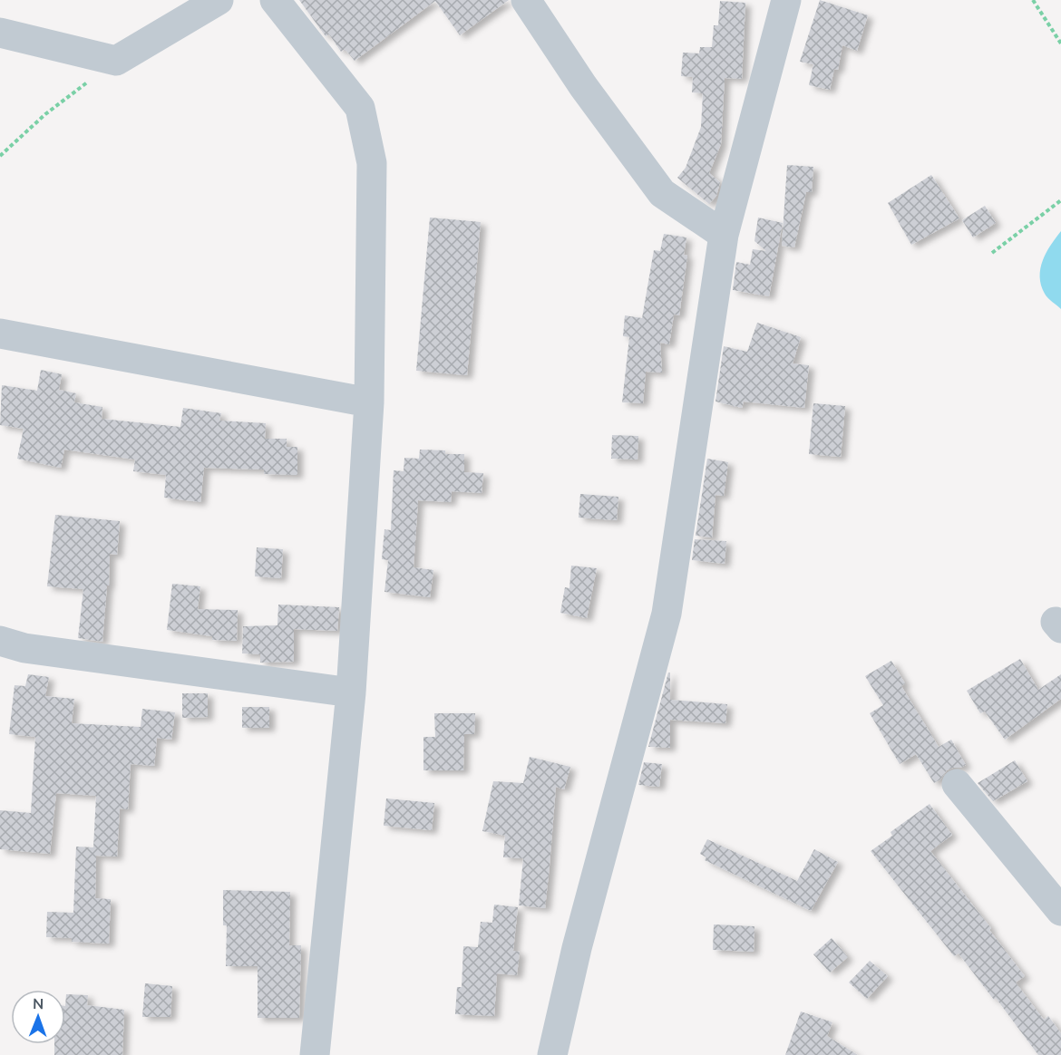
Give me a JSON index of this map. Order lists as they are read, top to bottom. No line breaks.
{"north":"top"}
